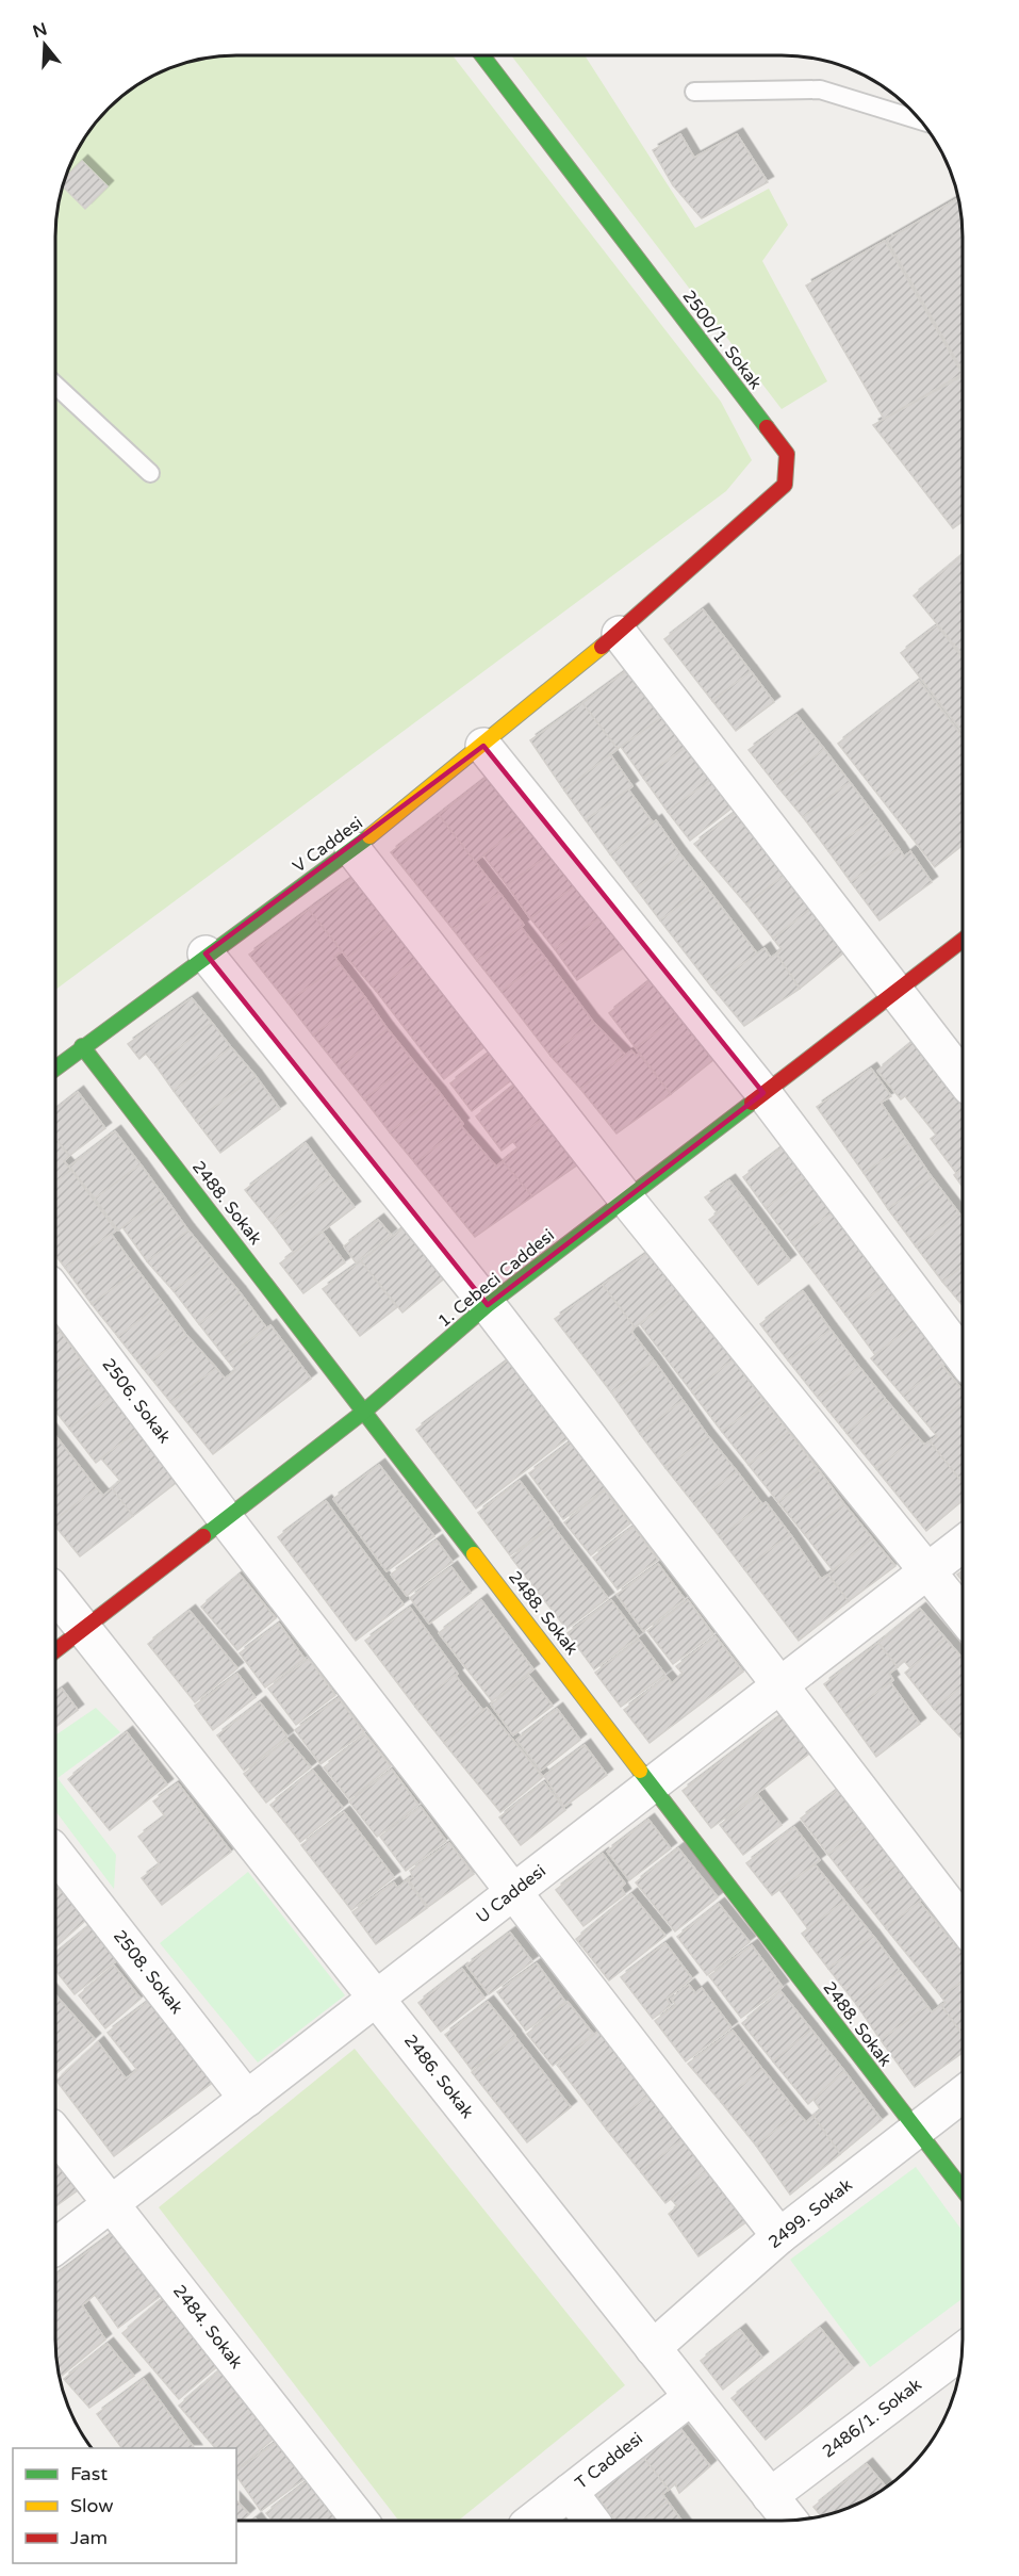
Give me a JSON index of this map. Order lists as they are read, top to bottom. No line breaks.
{"streets":{"street":["2500/1. Sokak","V Caddesi","2488. Sokak","1. Cebeci Caddesi","2506. Sokak","U Caddesi","2508. Sokak","2486. Sokak","2499. Sokak","2484. Sokak","2486/1. Sokak","T Caddesi"]},"crossings":[["2500/1. Sokak","V Caddesi"],["V Caddesi","2488. Sokak"],["2488. Sokak","1. Cebeci Caddesi"],["2488. Sokak","U Caddesi"],["2488. Sokak","2499. Sokak"],["1. Cebeci Caddesi","2506. Sokak"],["1. Cebeci Caddesi","2486. Sokak"],["2506. Sokak","U Caddesi"],["2506. Sokak","2499. Sokak"],["U Caddesi","2508. Sokak"],["U Caddesi","2486. Sokak"],["U Caddesi","2484. Sokak"],["2486. Sokak","2499. Sokak"],["2486. Sokak","2486/1. Sokak"],["2486. Sokak","T Caddesi"]],"legend":["Fast","Slow","Jam"],"north":"top"}
